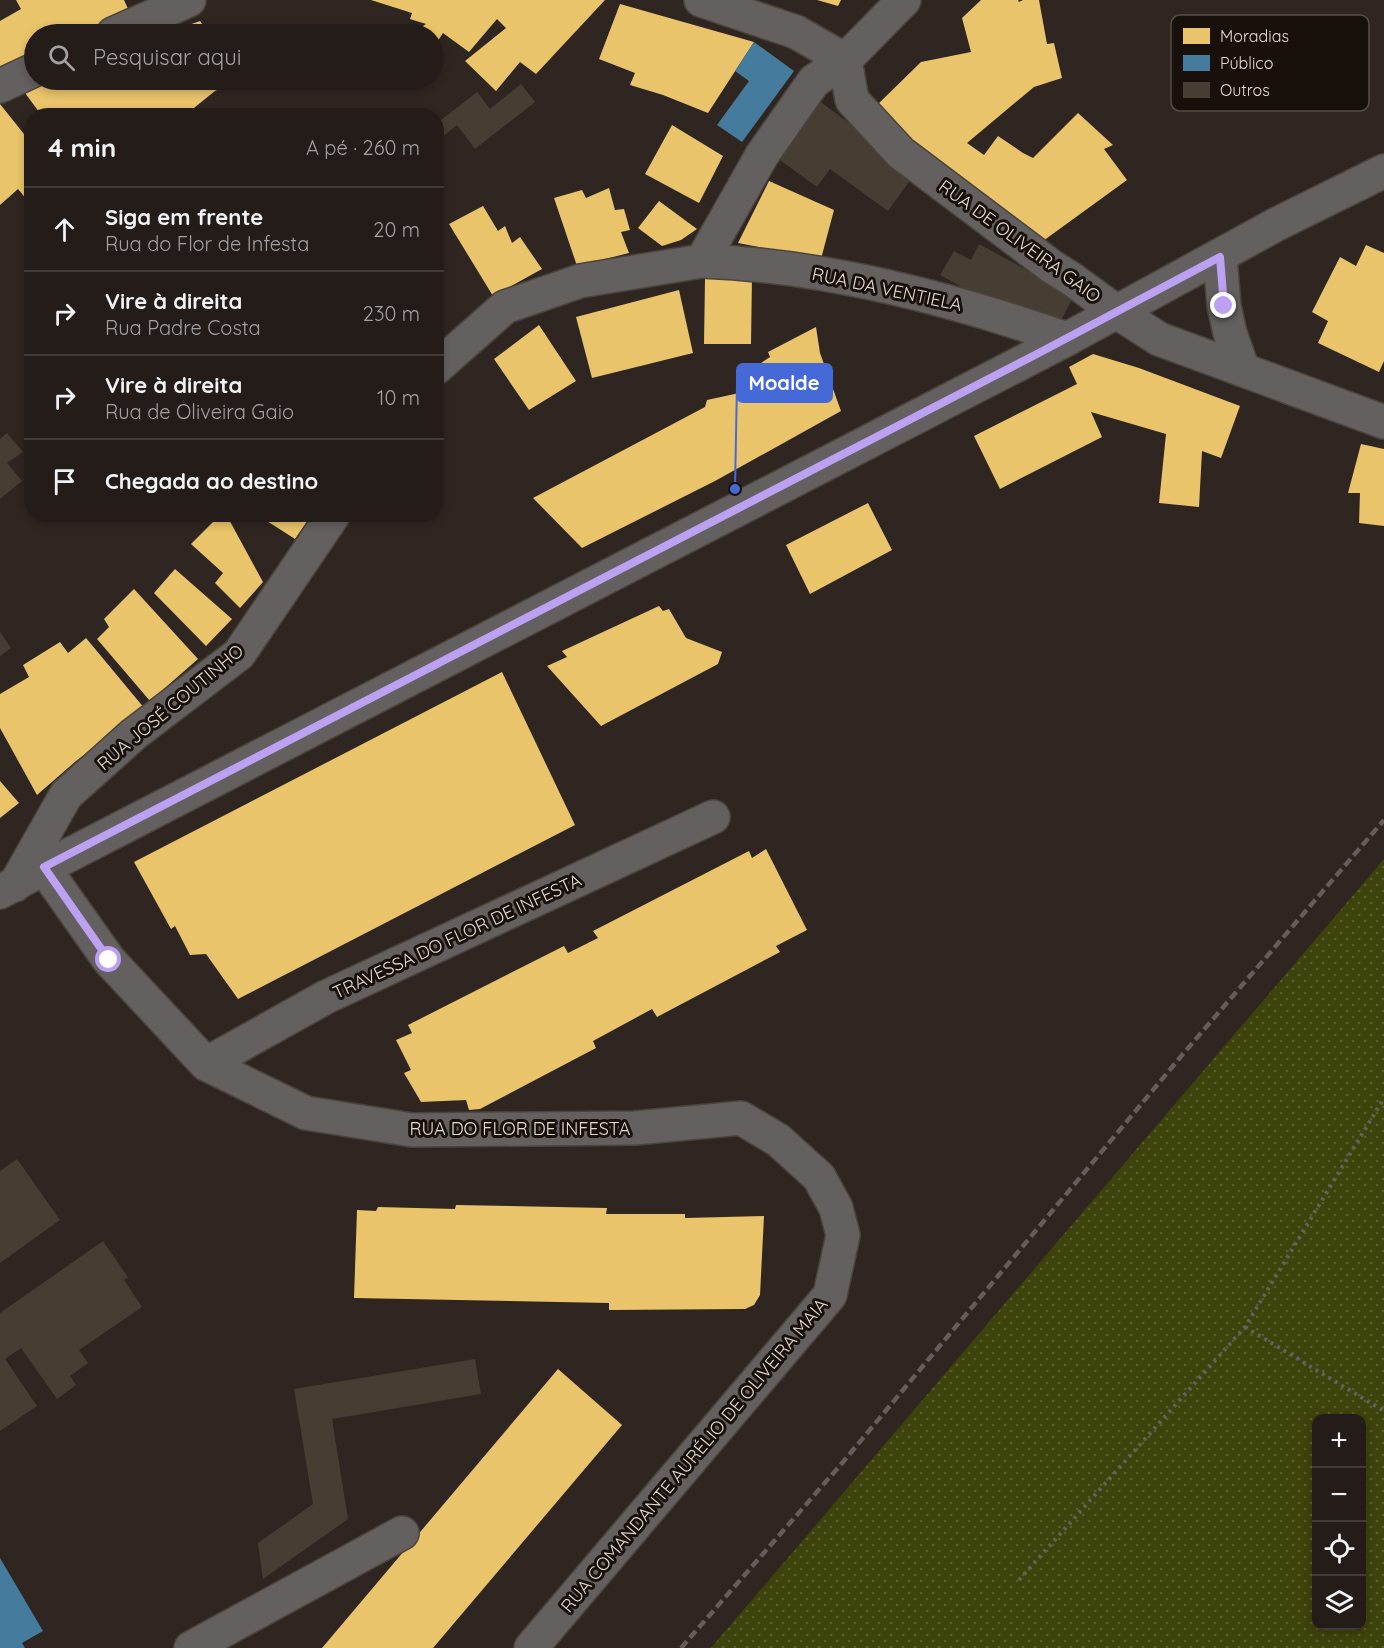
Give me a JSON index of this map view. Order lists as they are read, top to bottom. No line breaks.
{"streets":{"street":["RUA DE OLIVEIRA GAIO","RUA DA VENTIELA","RUA JOSÉ COUTINHO","TRAVESSA DO FLOR DE INFESTA","RUA DO FLOR DE INFESTA","RUA COMANDANTE AURÉLIO DE OLIVEIRA MAIA"]},"crossings":[["TRAVESSA DO FLOR DE INFESTA","RUA DO FLOR DE INFESTA"],["RUA DO FLOR DE INFESTA","RUA COMANDANTE AURÉLIO DE OLIVEIRA MAIA"]],"places":["Moalde"],"legend":["Moradias","Público","Outros"],"page":{"search":"Pesquisar aqui","heading":["4 min","A pé · 260 m"],"list":[["Siga em frente","Rua do Flor de Infesta","20 m"],["Vire à direita","Rua Padre Costa","230 m"],["Vire à direita","Rua de Oliveira Gaio","10 m"],"Chegada ao destino"],"map_buttons":["+","−"]}}
